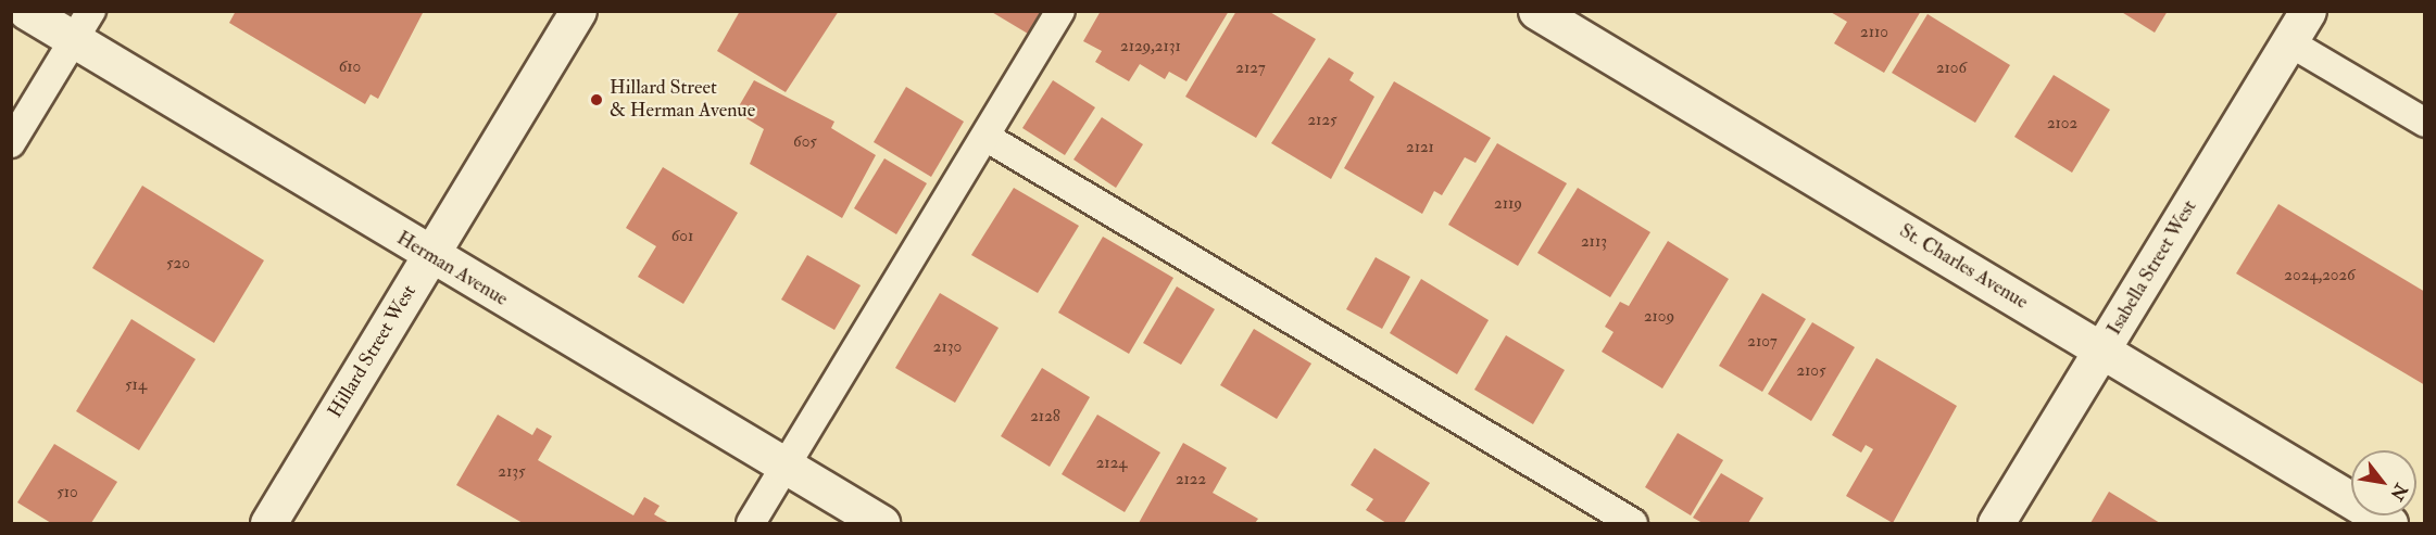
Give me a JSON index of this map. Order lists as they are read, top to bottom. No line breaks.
{"streets":{"street":["St. Charles Avenue","Isabella Street West","Herman Avenue","Hillard Street West"]},"crossings":[["St. Charles Avenue","Isabella Street West"],["Herman Avenue","Hillard Street West"]],"places":["Hillard Street & Herman Avenue"],"house_numbers":["2110","2129,2131","610","2127","2106","2125","2102","605","2121","2119","601","2113","520","2024,2026","2109","2107","2130","2105","514","2128","2124","2135","2122","510"],"north":"bottom right"}
